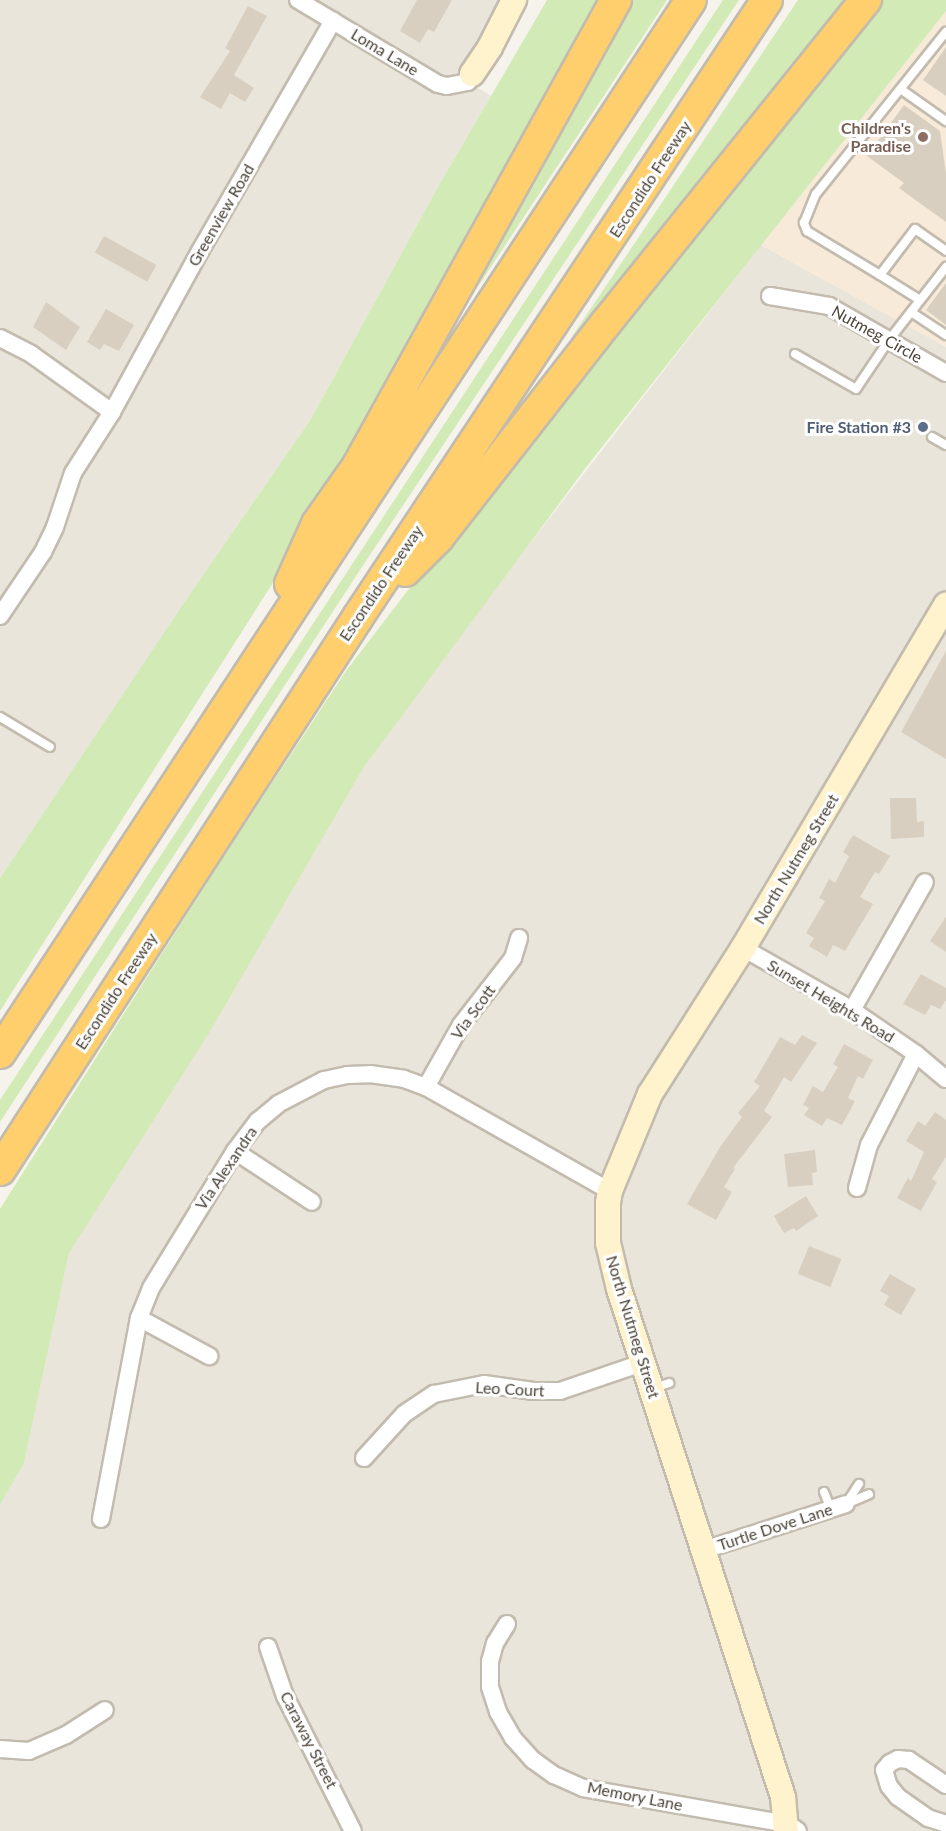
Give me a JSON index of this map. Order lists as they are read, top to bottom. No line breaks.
{"streets":{"highway":["Escondido Freeway"],"street":["Loma Lane","Greenview Road","Nutmeg Circle","North Nutmeg Street","Sunset Heights Road","Via Scott","Via Alexandra","Leo Court","Turtle Dove Lane","Caraway Street","Memory Lane"]},"crossings":[["Loma Lane","Greenview Road"],["North Nutmeg Street","Sunset Heights Road"],["North Nutmeg Street","Via Alexandra"],["North Nutmeg Street","Leo Court"],["North Nutmeg Street","Turtle Dove Lane"],["North Nutmeg Street","Memory Lane"],["Via Scott","Via Alexandra"]],"places":["Children's Paradise","Fire Station #3"]}
